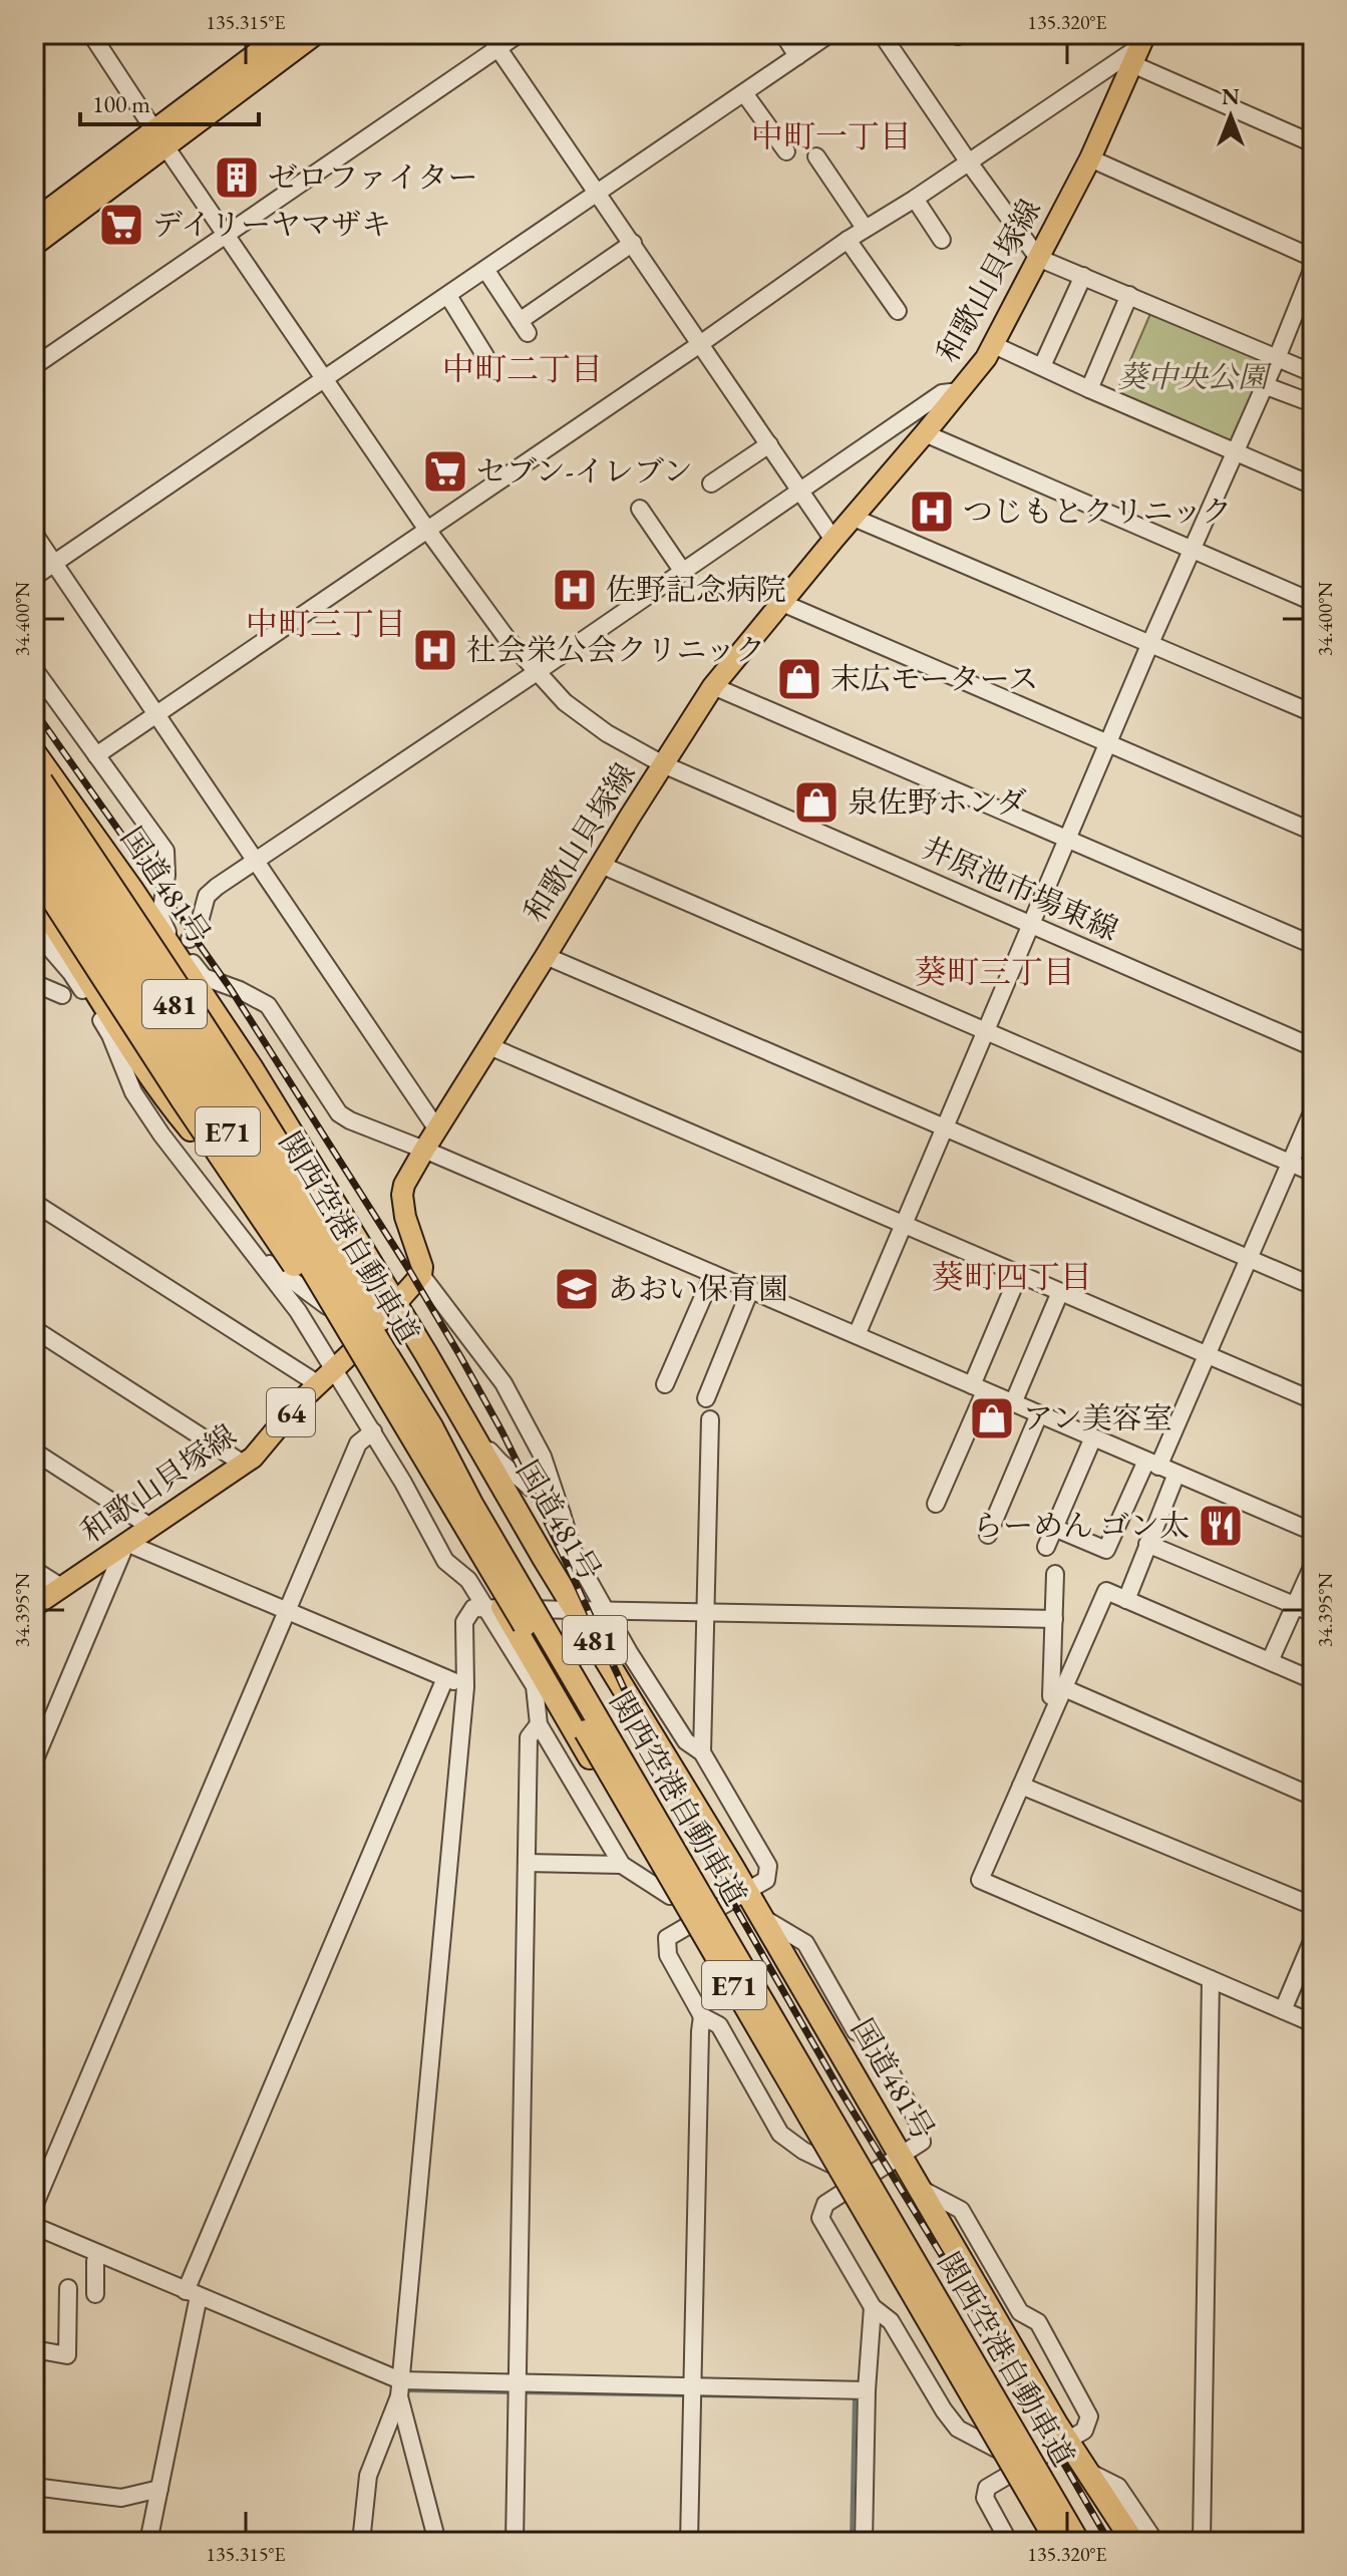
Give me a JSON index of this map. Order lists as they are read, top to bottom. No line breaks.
{"streets":{"highway":["国道481号","481","E71","関西空港自動車道"],"main road":["和歌山貝塚線","64"],"street":["井原池市場東線"]},"crossings":[["和歌山貝塚線","国道481号"],["和歌山貝塚線","井原池市場東線"],["和歌山貝塚線","481"],["国道481号","481"]],"districts":["中町一丁目","中町二丁目","中町三丁目","葵町三丁目","葵町四丁目"],"parks":["葵中央公園"],"places":{"building":["ゼロファイター"],"supermarket":["デイリーヤマザキ","セブン-イレブン"],"hospital":["つじもとクリニック","佐野記念病院","社会栄公会クリニック"],"shop":["末広モータース","泉佐野ホンダ","アン美容室"],"school or university":["あおい保育園"],"restaurant":["らーめん ゴン太"]},"scale_bar":"100 m","north":"top","coordinates":["135.315°E","135.320°E","34.400°N","34.395°N"]}
